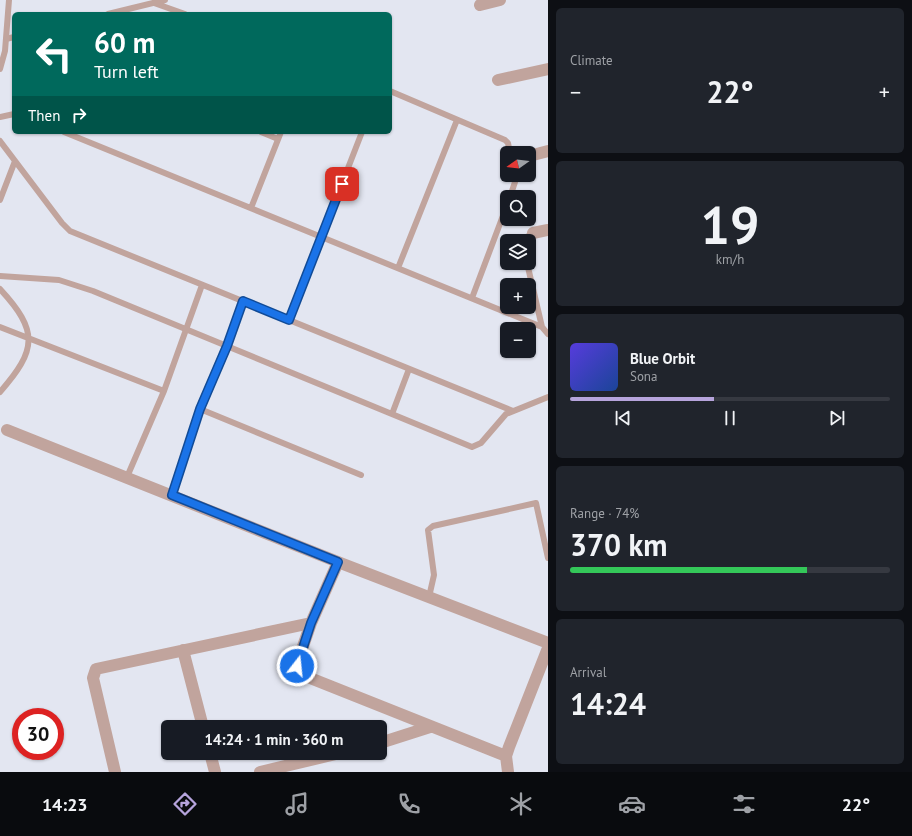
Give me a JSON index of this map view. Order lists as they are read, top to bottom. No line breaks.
{"north":"left","page":{"tile":["Climate",["19","km/h"],["Range · 74%","370 km"],["Arrival","14:24"]],"turn":["60 m","Turn left"],"heat":["−","22°","+"],"then":"Then","map_buttons":["+","−"],"song":["Blue Orbit","Sona"],"limit":"30","trip":"14:24 · 1 min · 360 m","tabs":["14:23","22°"]}}
